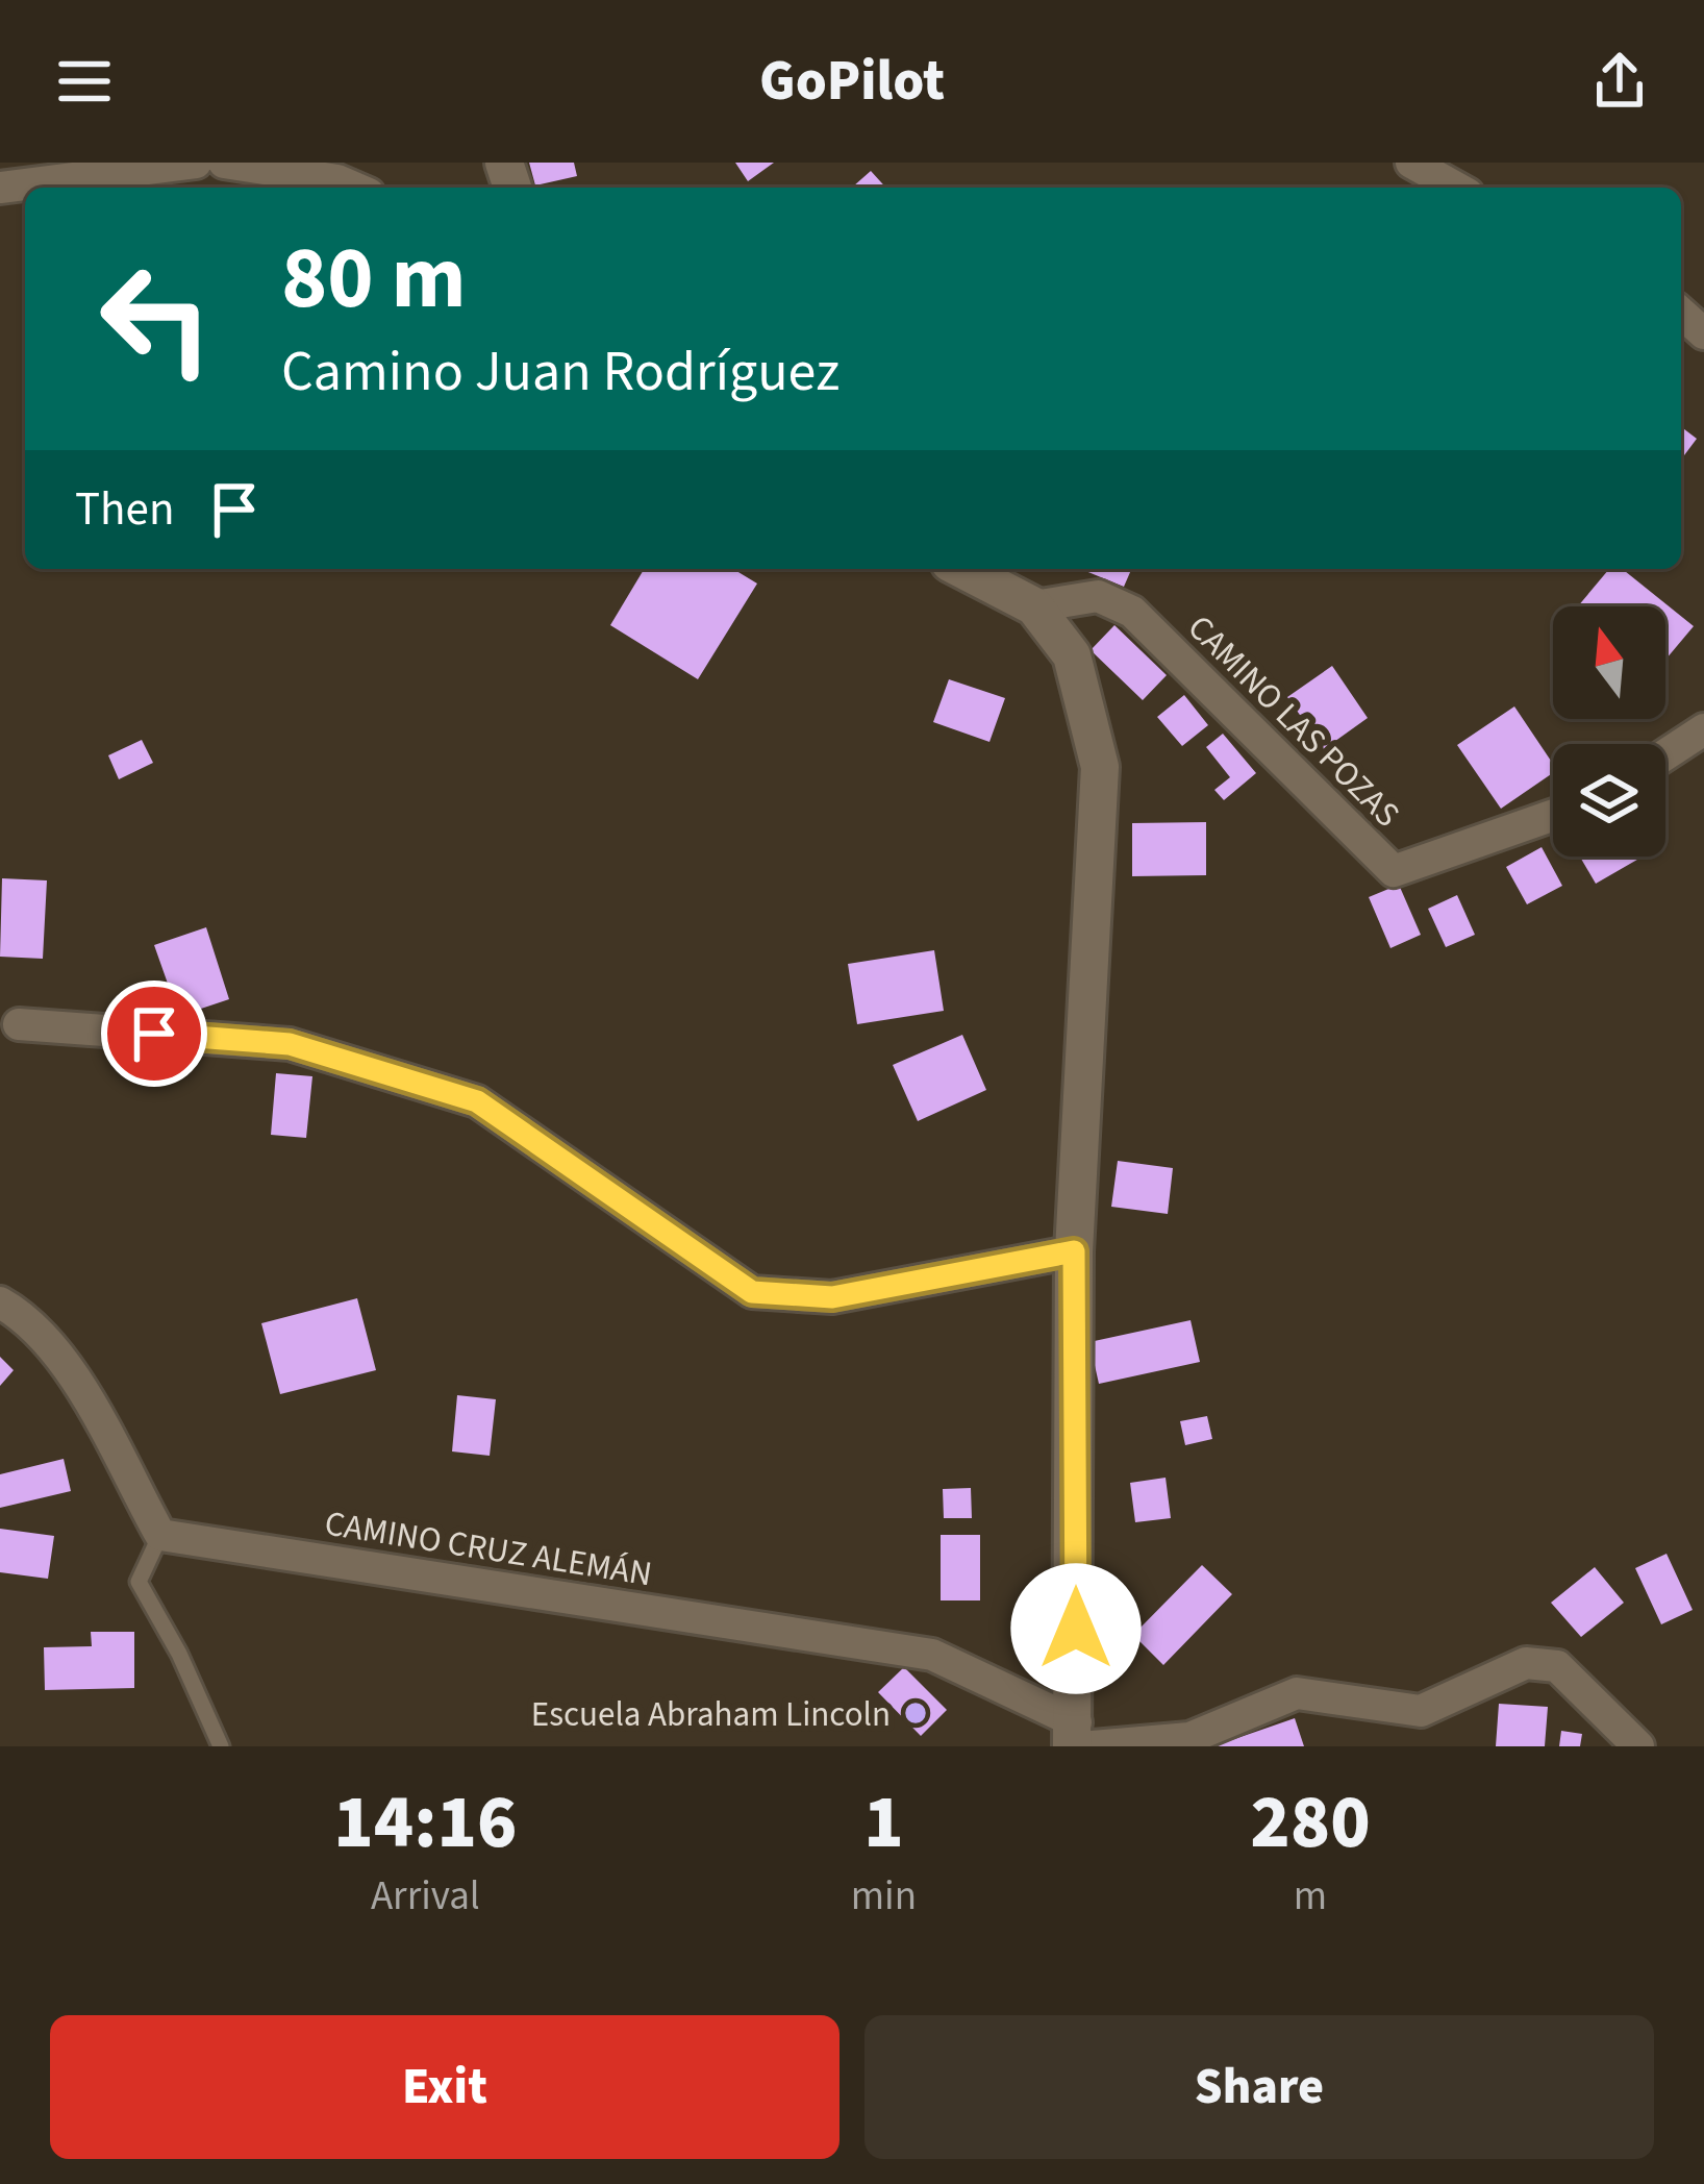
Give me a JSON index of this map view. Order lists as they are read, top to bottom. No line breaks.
{"streets":{"street":["CAMINO LAS POZAS","CAMINO CRUZ ALEMÁN"]},"places":["Escuela Abraham Lincoln"],"north":"top","page":{"header":"GoPilot","turn":["80 m","Camino Juan Rodríguez"],"then":"Then","eta":["14:16","Arrival","1","min","280","m"],"buttons":["Exit","Share"]}}
